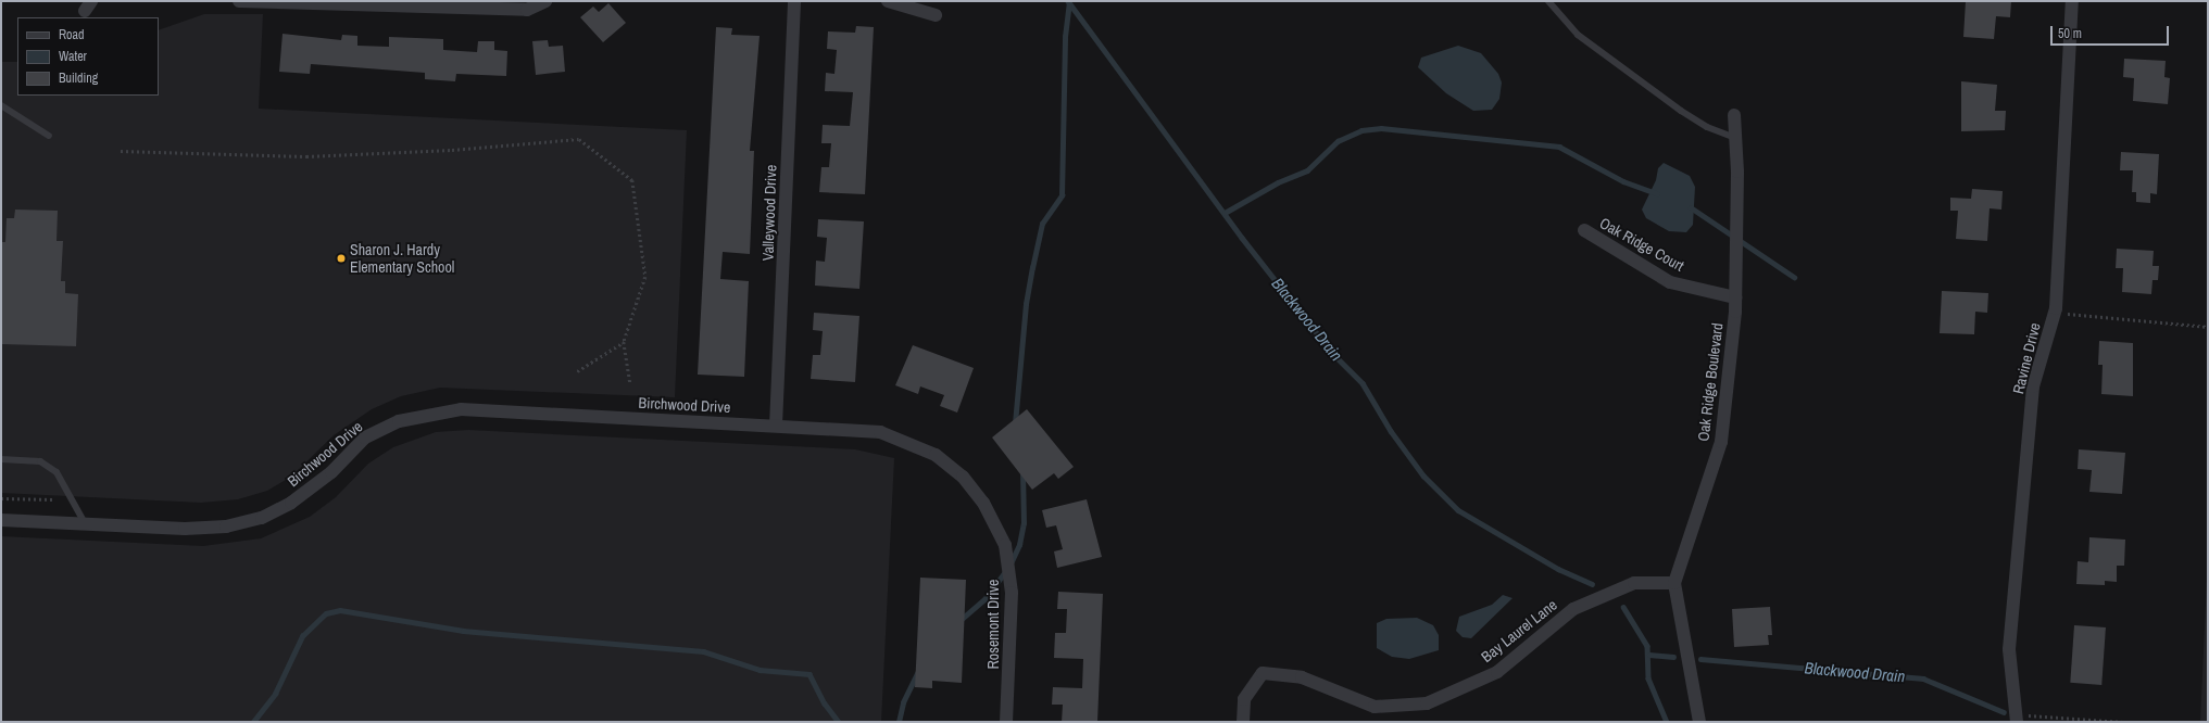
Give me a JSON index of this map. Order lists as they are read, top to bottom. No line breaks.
{"streets":{"street":["Valleywood Drive","Oak Ridge Court","Ravine Drive","Oak Ridge Boulevard","Birchwood Drive","Rosemont Drive","Bay Laurel Lane"]},"crossings":[["Valleywood Drive","Birchwood Drive"],["Valleywood Drive","Rosemont Drive"],["Oak Ridge Court","Oak Ridge Boulevard"],["Oak Ridge Boulevard","Bay Laurel Lane"],["Birchwood Drive","Rosemont Drive"]],"water":["Blackwood Drain"],"places":["Sharon J. Hardy Elementary School"],"legend":["Road","Water","Building"],"scale_bar":"50 m"}
